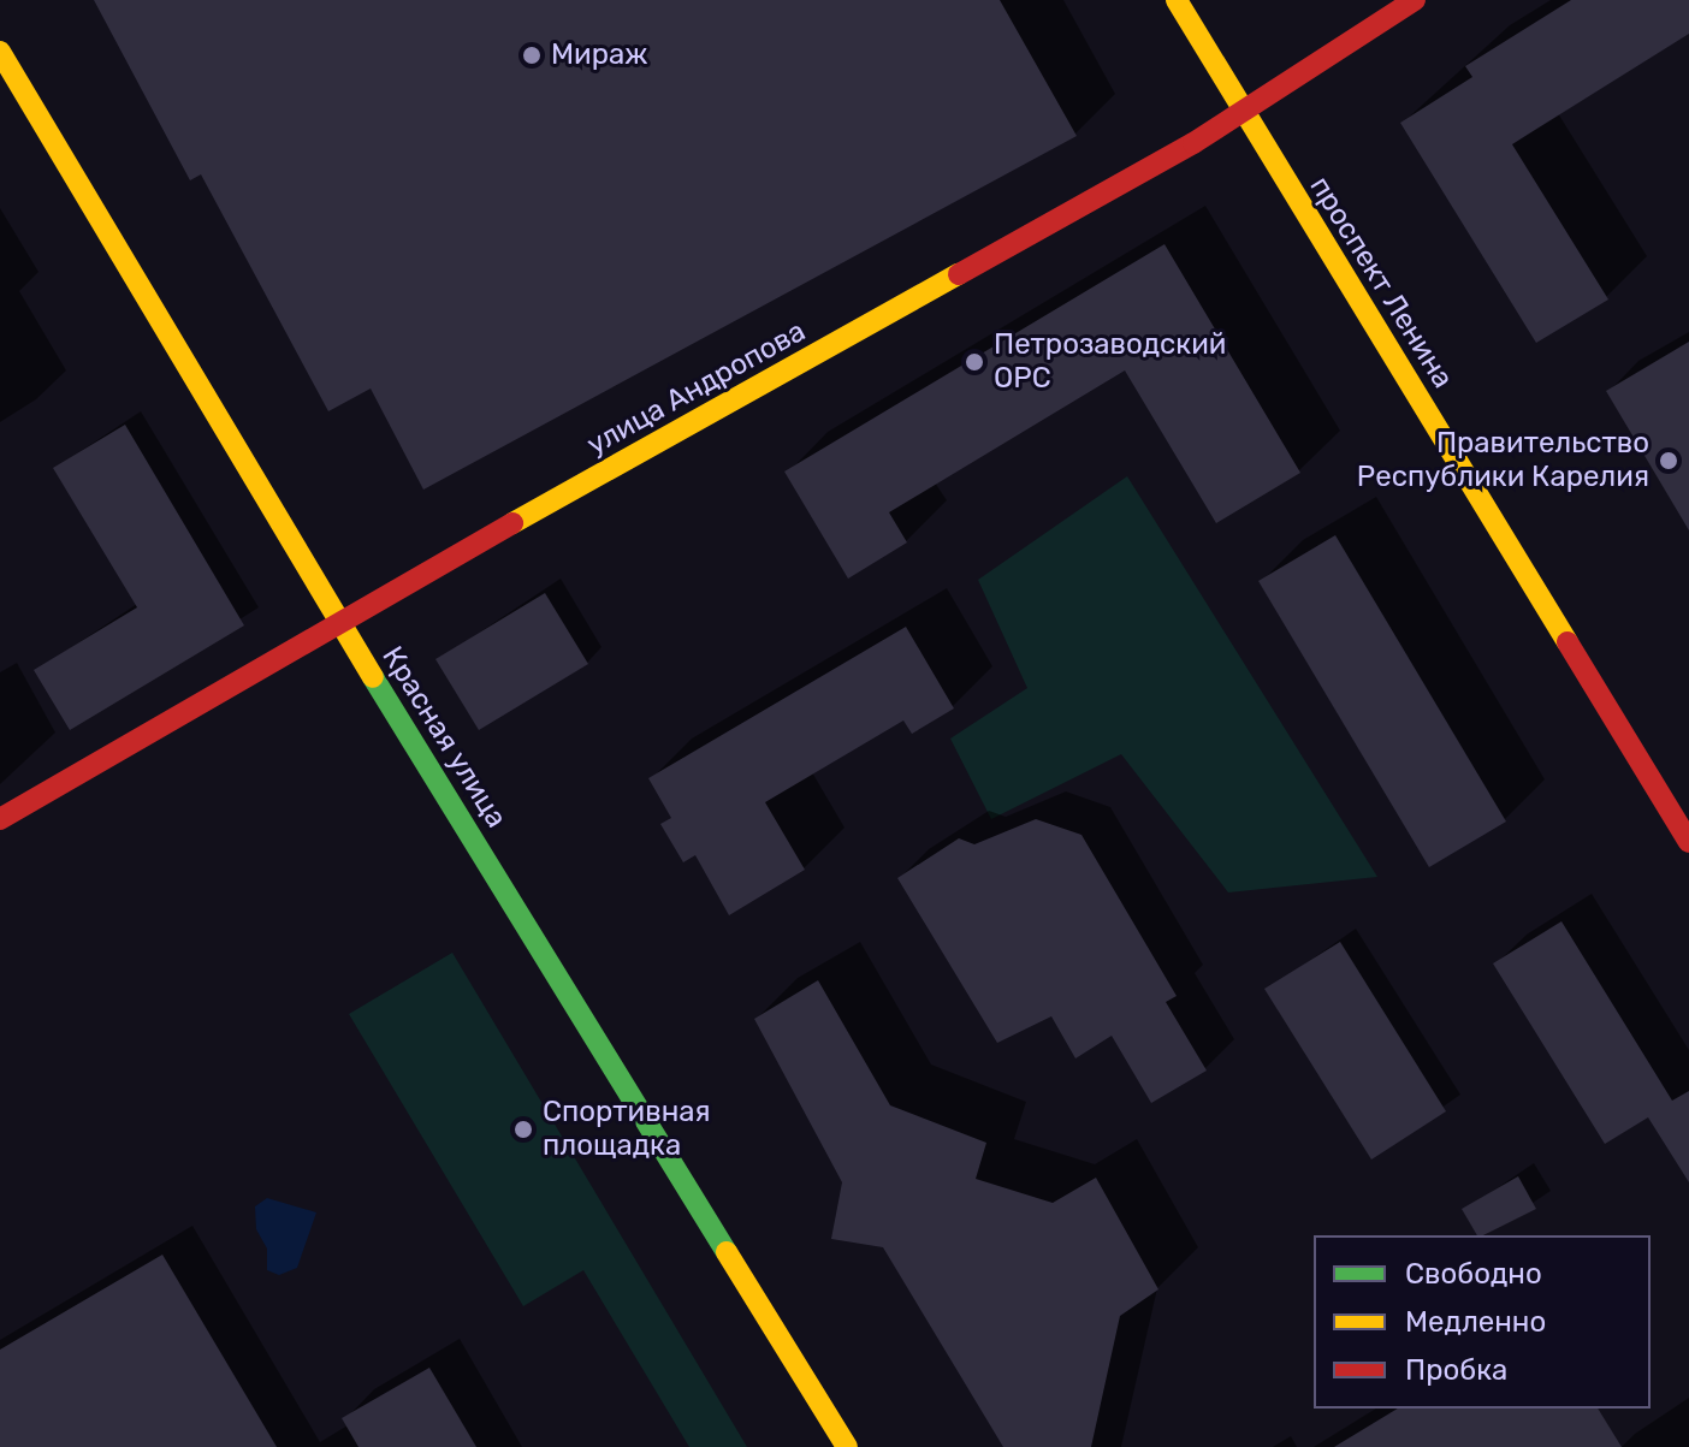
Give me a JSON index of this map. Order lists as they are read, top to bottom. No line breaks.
{"streets":{"street":["проспект Ленина","улица Андропова","Красная улица"]},"crossings":[["проспект Ленина","улица Андропова"],["улица Андропова","Красная улица"]],"places":["Мираж","Петрозаводский ОРС","Правительство Республики Карелия","Спортивная площадка"],"legend":["Свободно","Медленно","Пробка"]}
